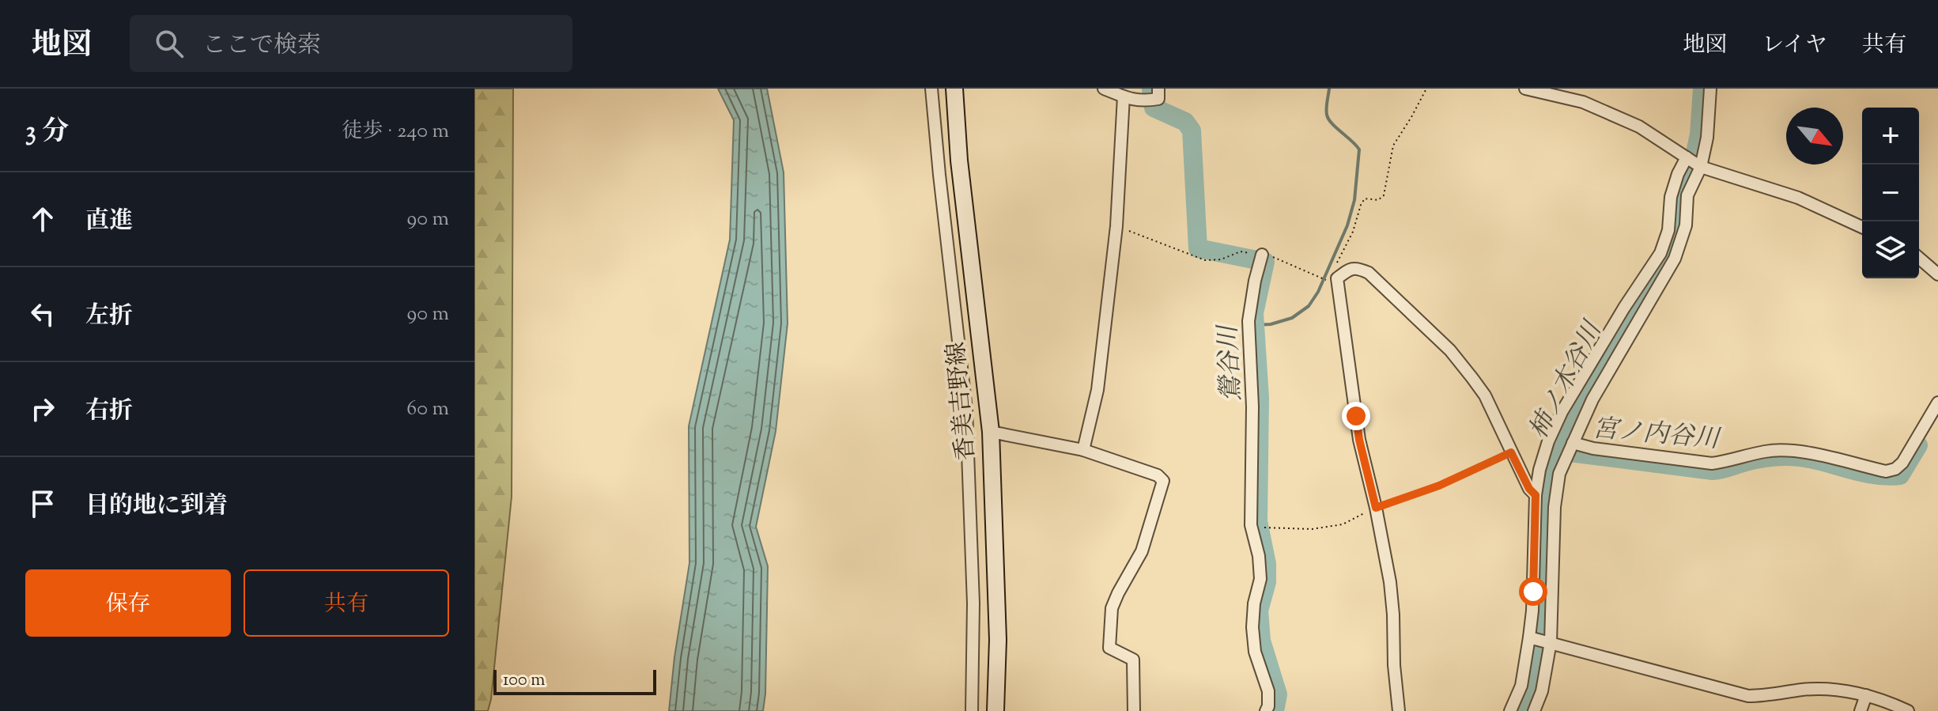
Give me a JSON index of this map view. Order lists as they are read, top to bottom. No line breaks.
{"streets":{"main road":["香美吉野線"]},"water":["鶯谷川","柿ノ木谷川","宮ノ内谷川"],"scale_bar":"100 m","north":"bottom right","page":{"header":"地図","search":"ここで検索","nav":["地図","レイヤ","共有"],"heading":["3 分","徒歩 · 240 m"],"map_buttons":["+","−"],"list":[["直進","90 m"],["左折","90 m"],["右折","60 m"],"目的地に到着"],"buttons":["保存","共有"],"scale":"100 m"}}
